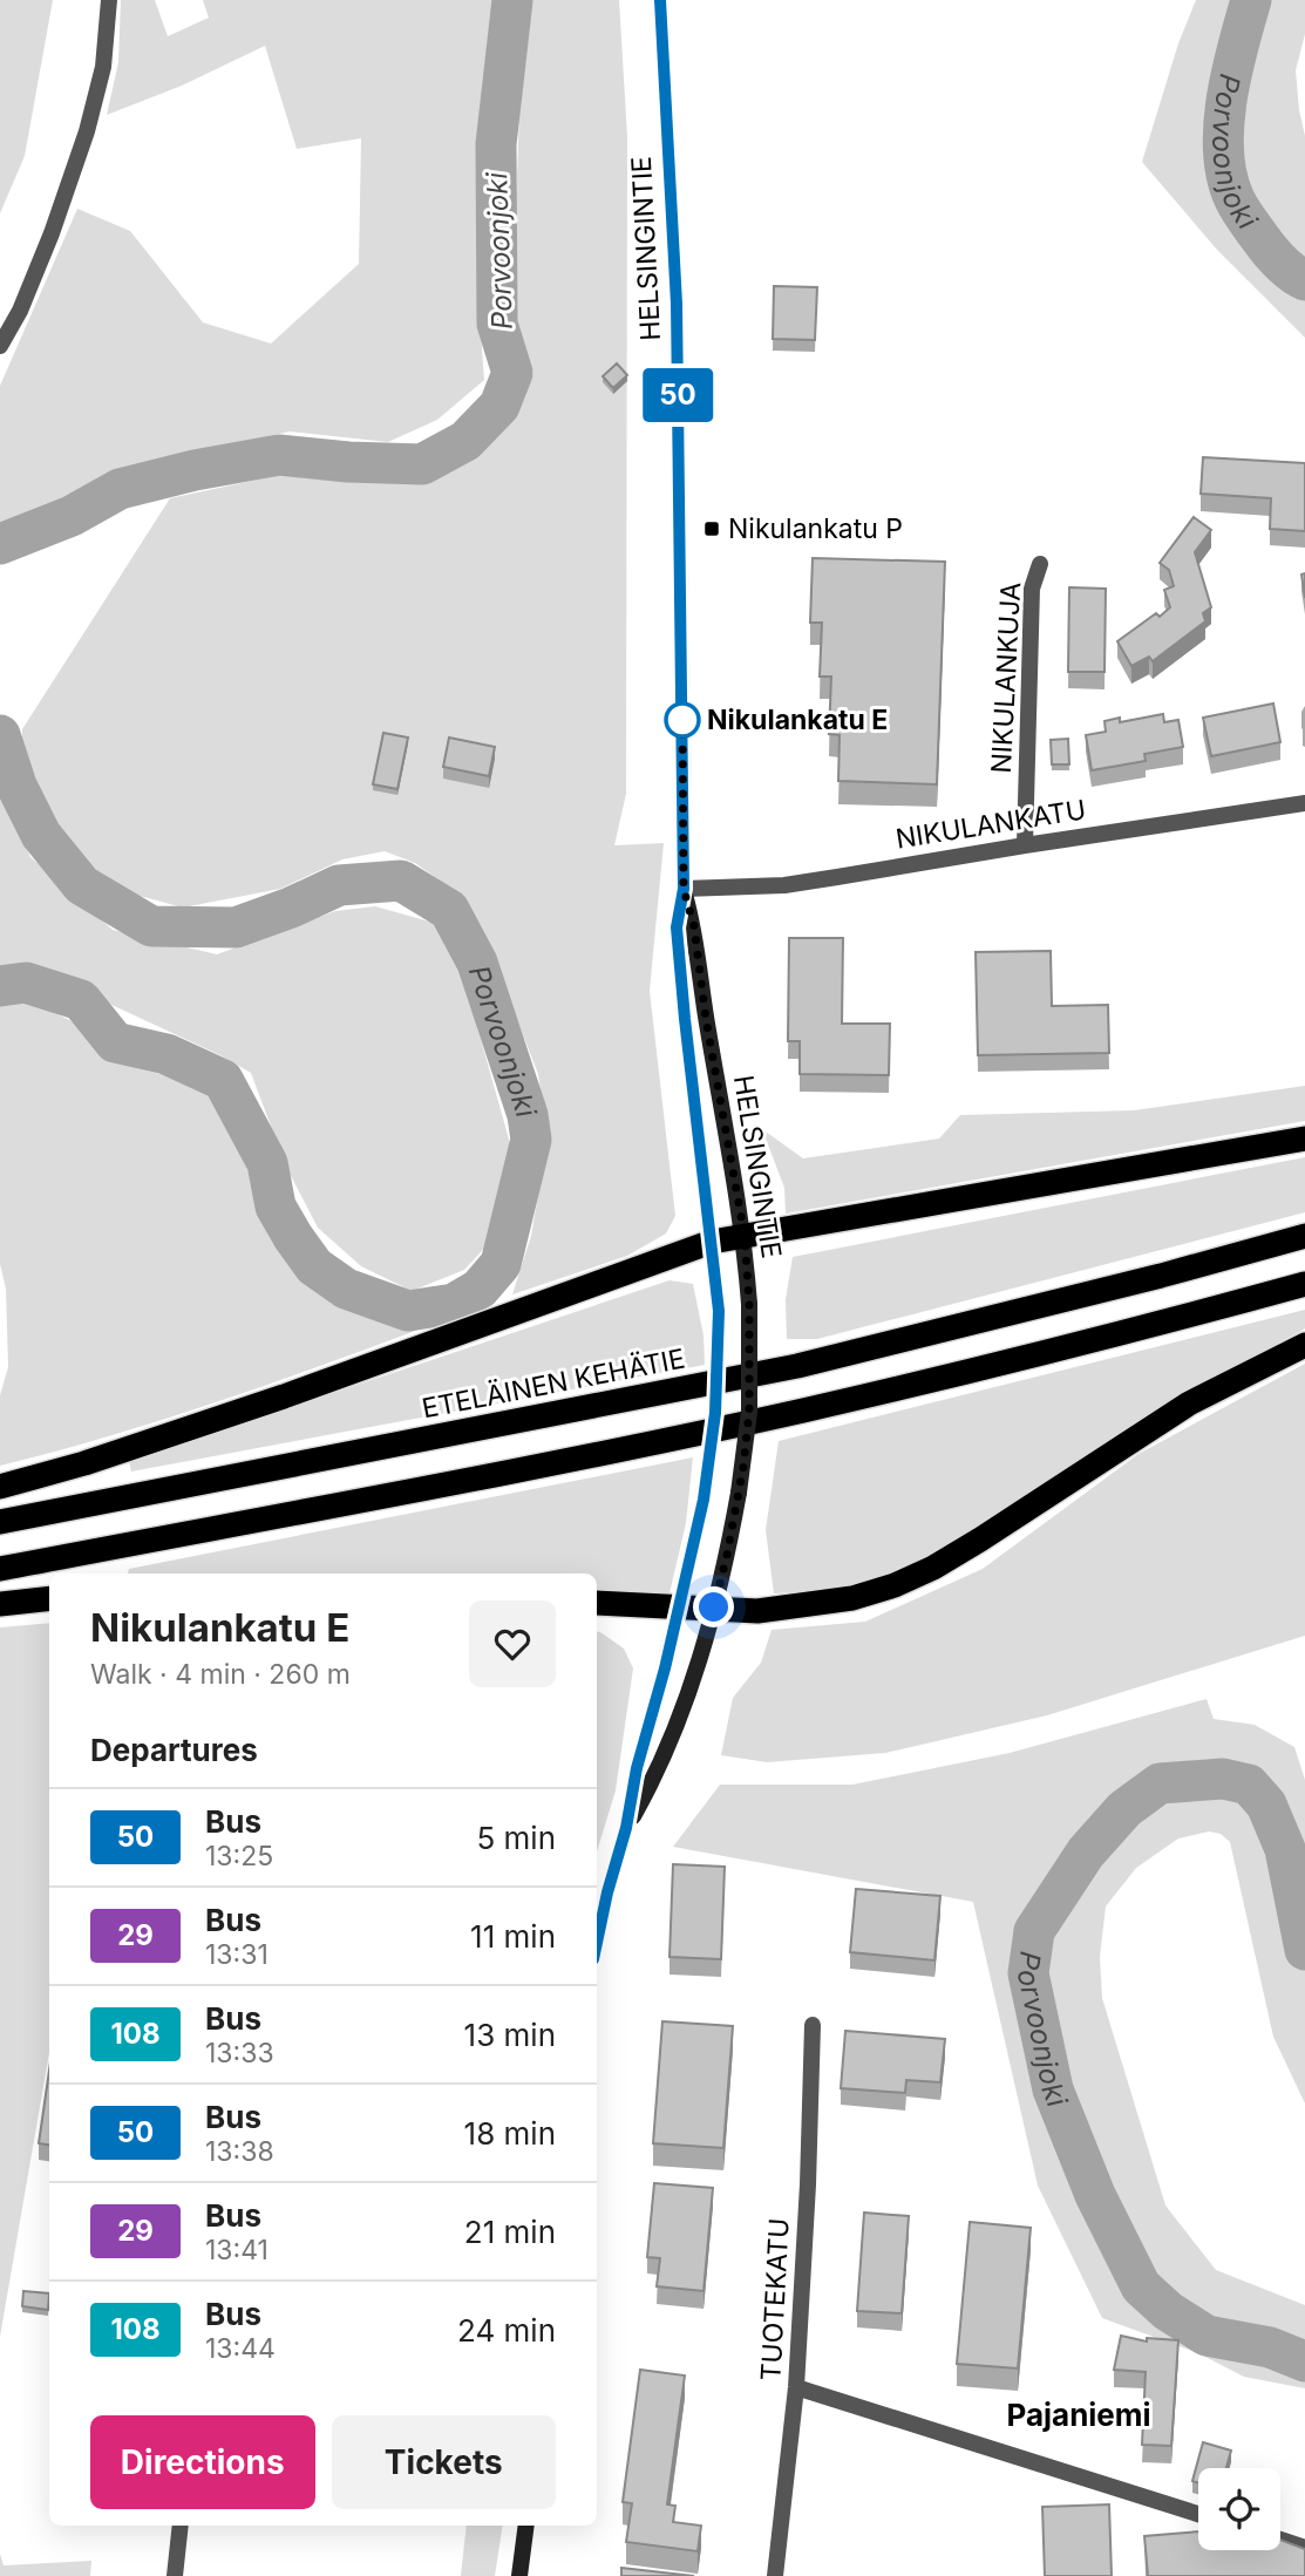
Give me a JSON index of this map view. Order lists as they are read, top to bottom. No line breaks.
{"streets":{"highway":["ETELÄINEN KEHÄTIE"],"main road":["HELSINGINTIE"],"street":["NIKULANKUJA","NIKULANKATU","TUOTEKATU"]},"crossings":[["HELSINGINTIE","NIKULANKATU"],["NIKULANKUJA","NIKULANKATU"]],"districts":["Pajaniemi"],"water":["Porvoonjoki"],"places":{"transit":["Nikulankatu P"],"other":["Nikulankatu E"]},"lines":["bus line 50"],"page":{"on_map":"50","heading":[["Nikulankatu E","Walk · 4 min · 260 m"],"Departures"],"list":[{"mark":"50","name":"Bus","note":"13:25","value":"5 min"},{"mark":"29","name":"Bus","note":"13:31","value":"11 min"},{"mark":"108","name":"Bus","note":"13:33","value":"13 min"},{"mark":"50","name":"Bus","note":"13:38","value":"18 min"},{"mark":"29","name":"Bus","note":"13:41","value":"21 min"},{"mark":"108","name":"Bus","note":"13:44","value":"24 min"}],"buttons":["Directions","Tickets"]}}
